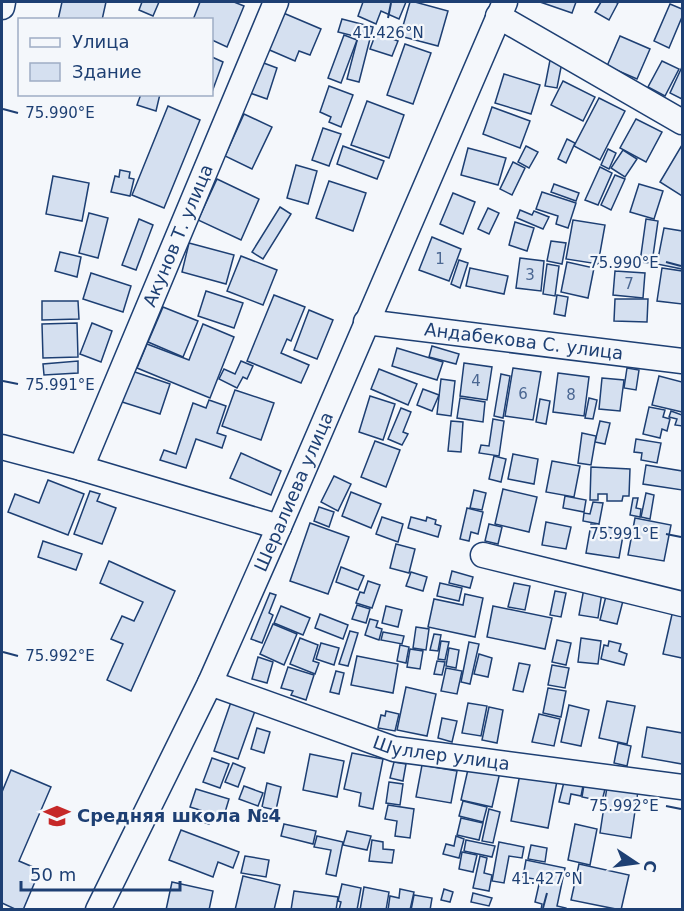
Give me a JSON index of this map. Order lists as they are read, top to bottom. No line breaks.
{"streets":{"street":["Акунов Т. улица","Андабекова С. улица","Шералиева улица","Шуллер улица"]},"crossings":[["Андабекова С. улица","Шералиева улица"],["Шералиева улица","Шуллер улица"]],"places":{"school or university":["Средняя школа №4"]},"house_numbers":["1","3","7","4","6","8"],"legend":["Улица","Здание"],"scale_bar":"50 m","north":"right","coordinates":["41.426°N","75.990°E","75.991°E","75.992°E","41.427°N"]}
